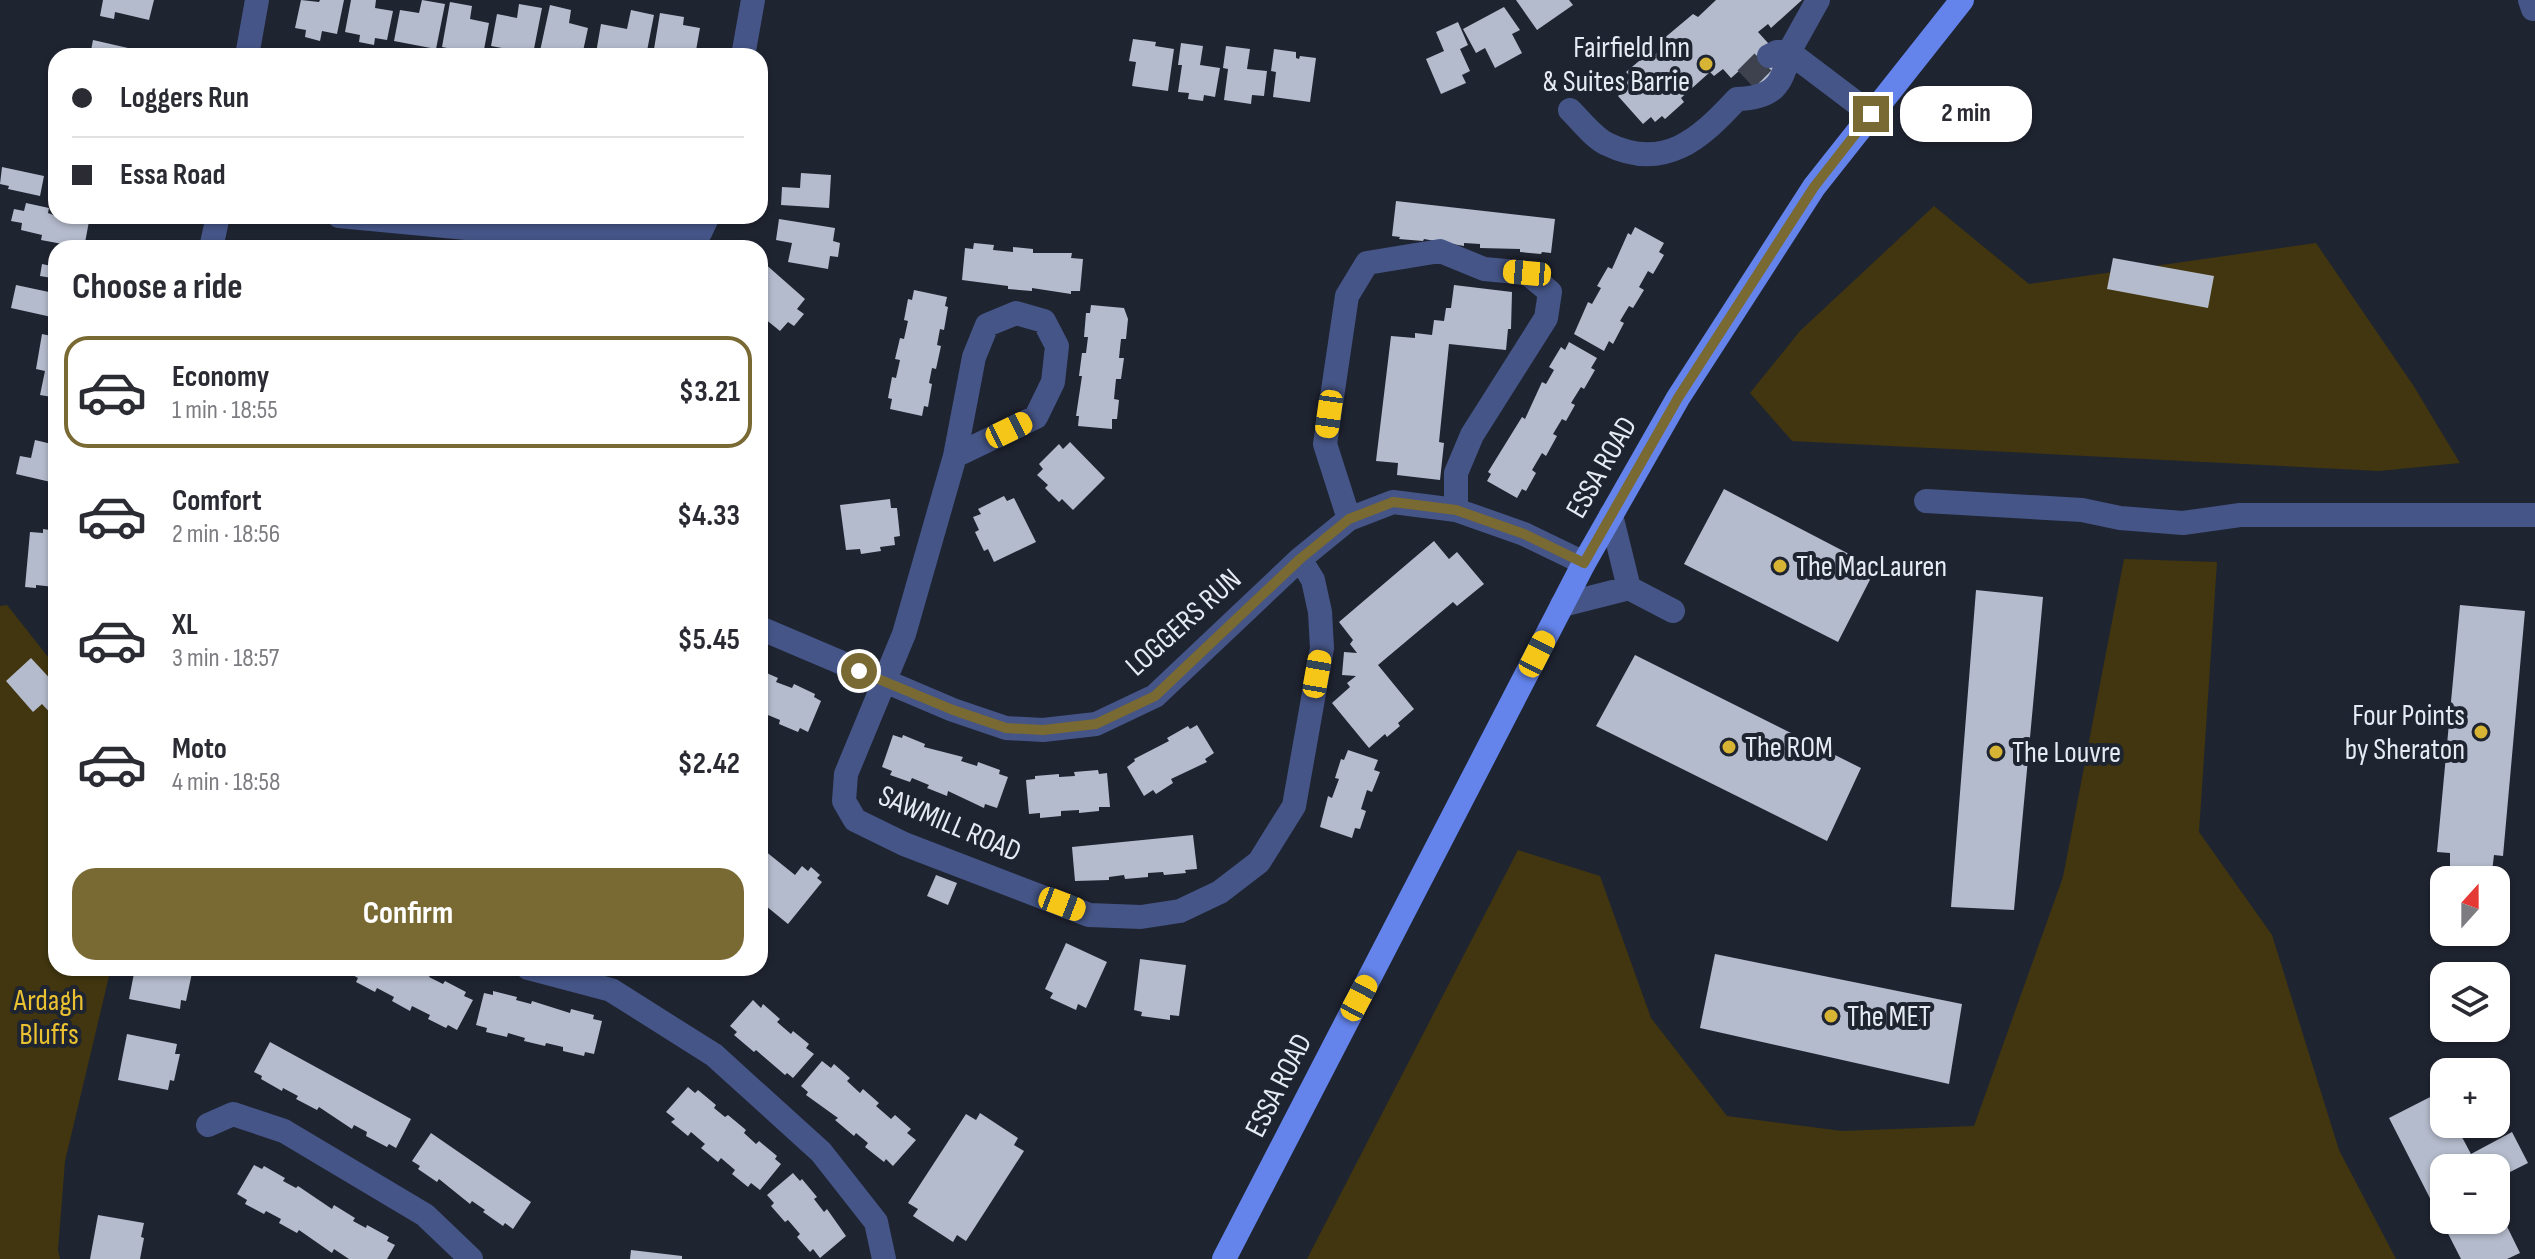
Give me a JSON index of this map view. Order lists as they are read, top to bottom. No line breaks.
{"streets":{"main road":["ESSA ROAD"],"street":["LOGGERS RUN","SAWMILL ROAD"]},"crossings":[["ESSA ROAD","LOGGERS RUN"],["LOGGERS RUN","SAWMILL ROAD"]],"parks":["Ardagh Bluffs"],"places":["Fairfield Inn & Suites Barrie","The MacLauren","Four Points by Sheraton","The ROM","The Louvre","The MET"],"north":"top","page":{"banner":["Loggers Run","Essa Road"],"bubble":"2 min","heading":"Choose a ride","list":[{"name":"Economy","note":"1 min · 18:55","value":"$3.21"},{"name":"Comfort","note":"2 min · 18:56","value":"$4.33"},{"name":"XL","note":"3 min · 18:57","value":"$5.45"},{"name":"Moto","note":"4 min · 18:58","value":"$2.42"}],"buttons":"Confirm","map_buttons":["+","−"]}}
